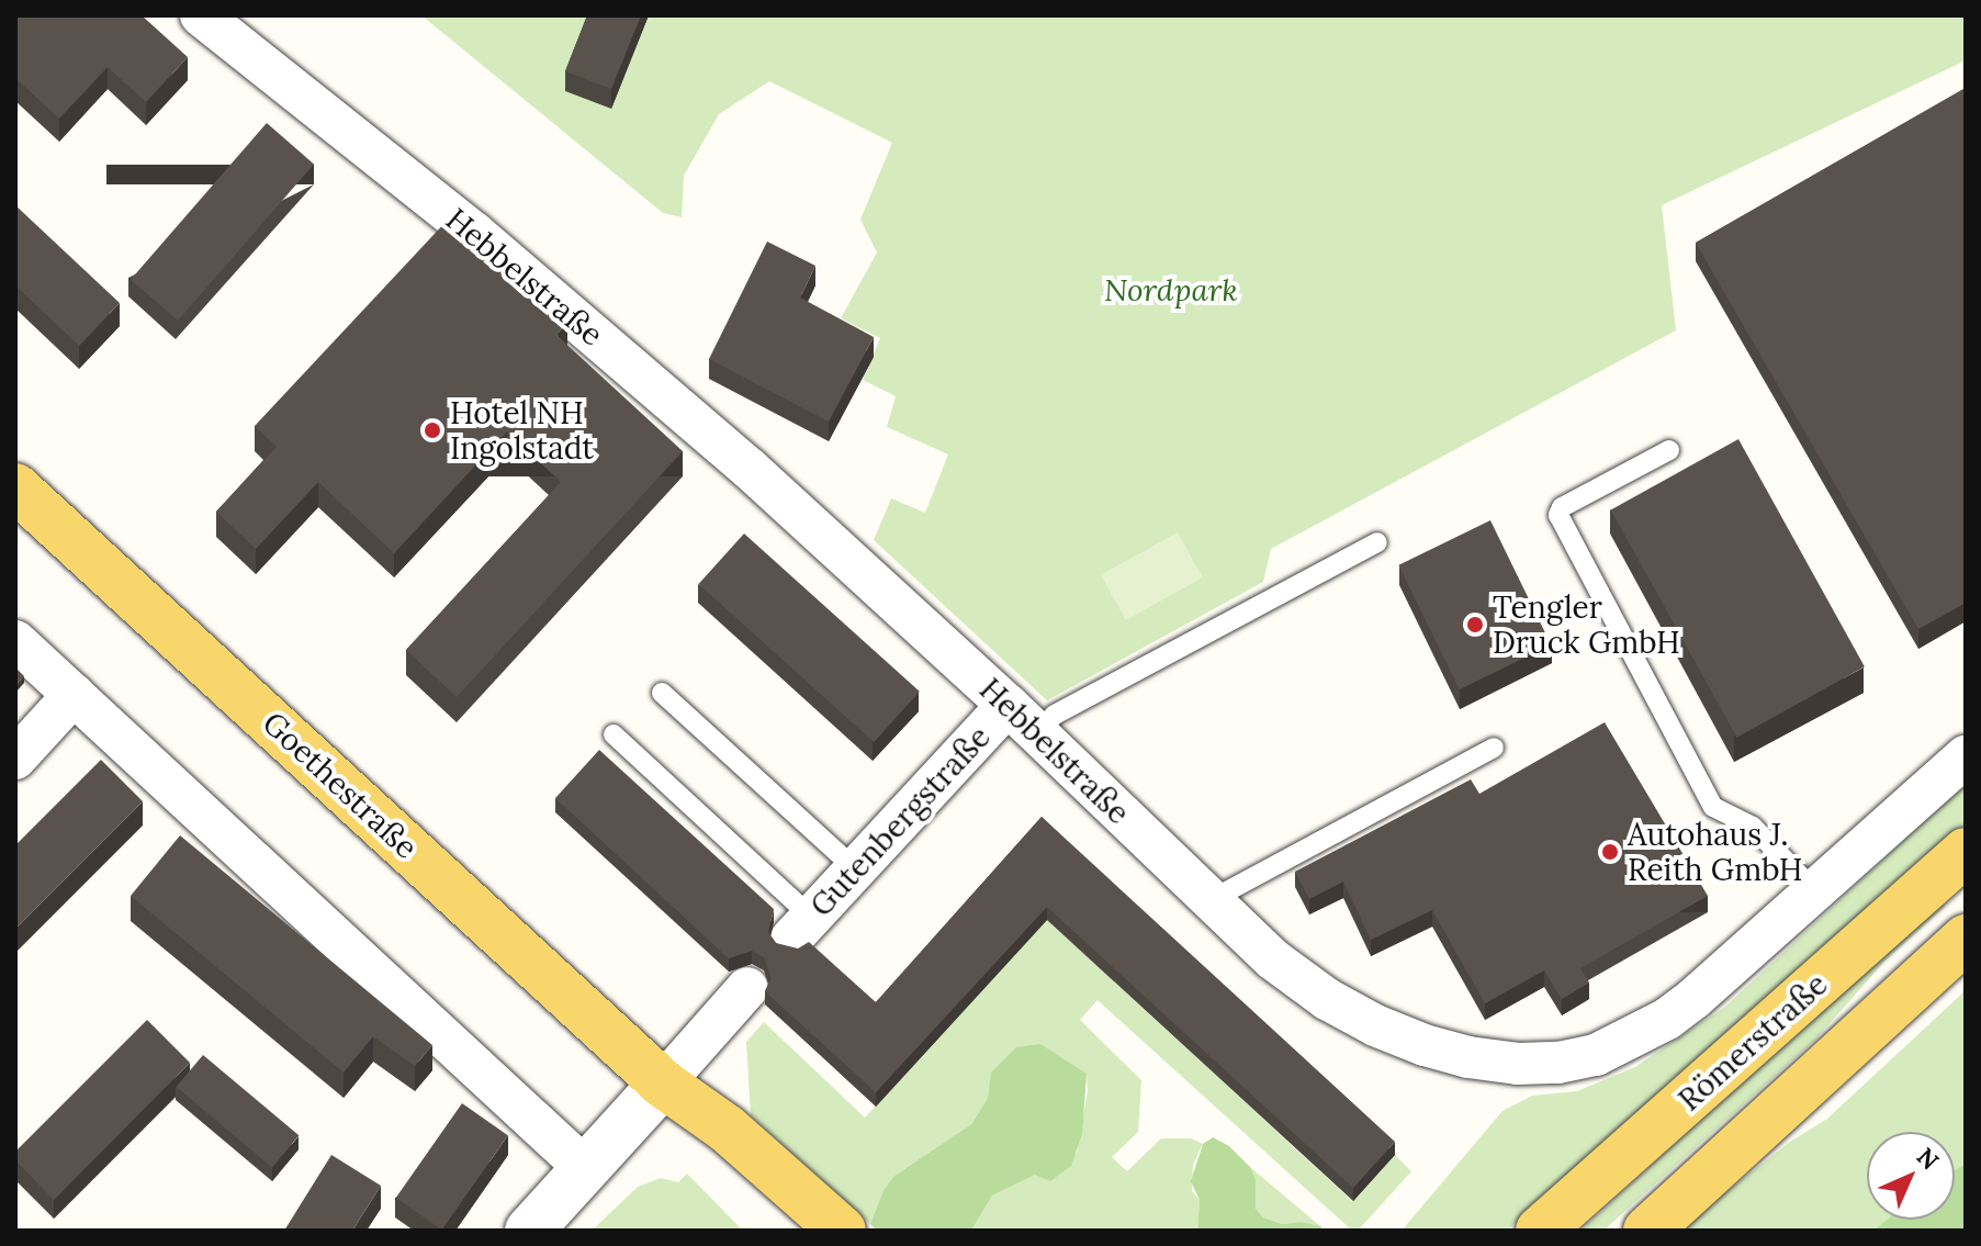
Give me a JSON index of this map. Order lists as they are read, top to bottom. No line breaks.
{"streets":{"main road":["Goethestraße","Römerstraße"],"street":["Hebbelstraße","Gutenbergstraße"]},"crossings":[["Hebbelstraße","Gutenbergstraße"]],"parks":["Nordpark"],"places":["Hotel NH Ingolstadt","Tengler Druck GmbH","Autohaus J. Reith GmbH"],"north":"top right"}
